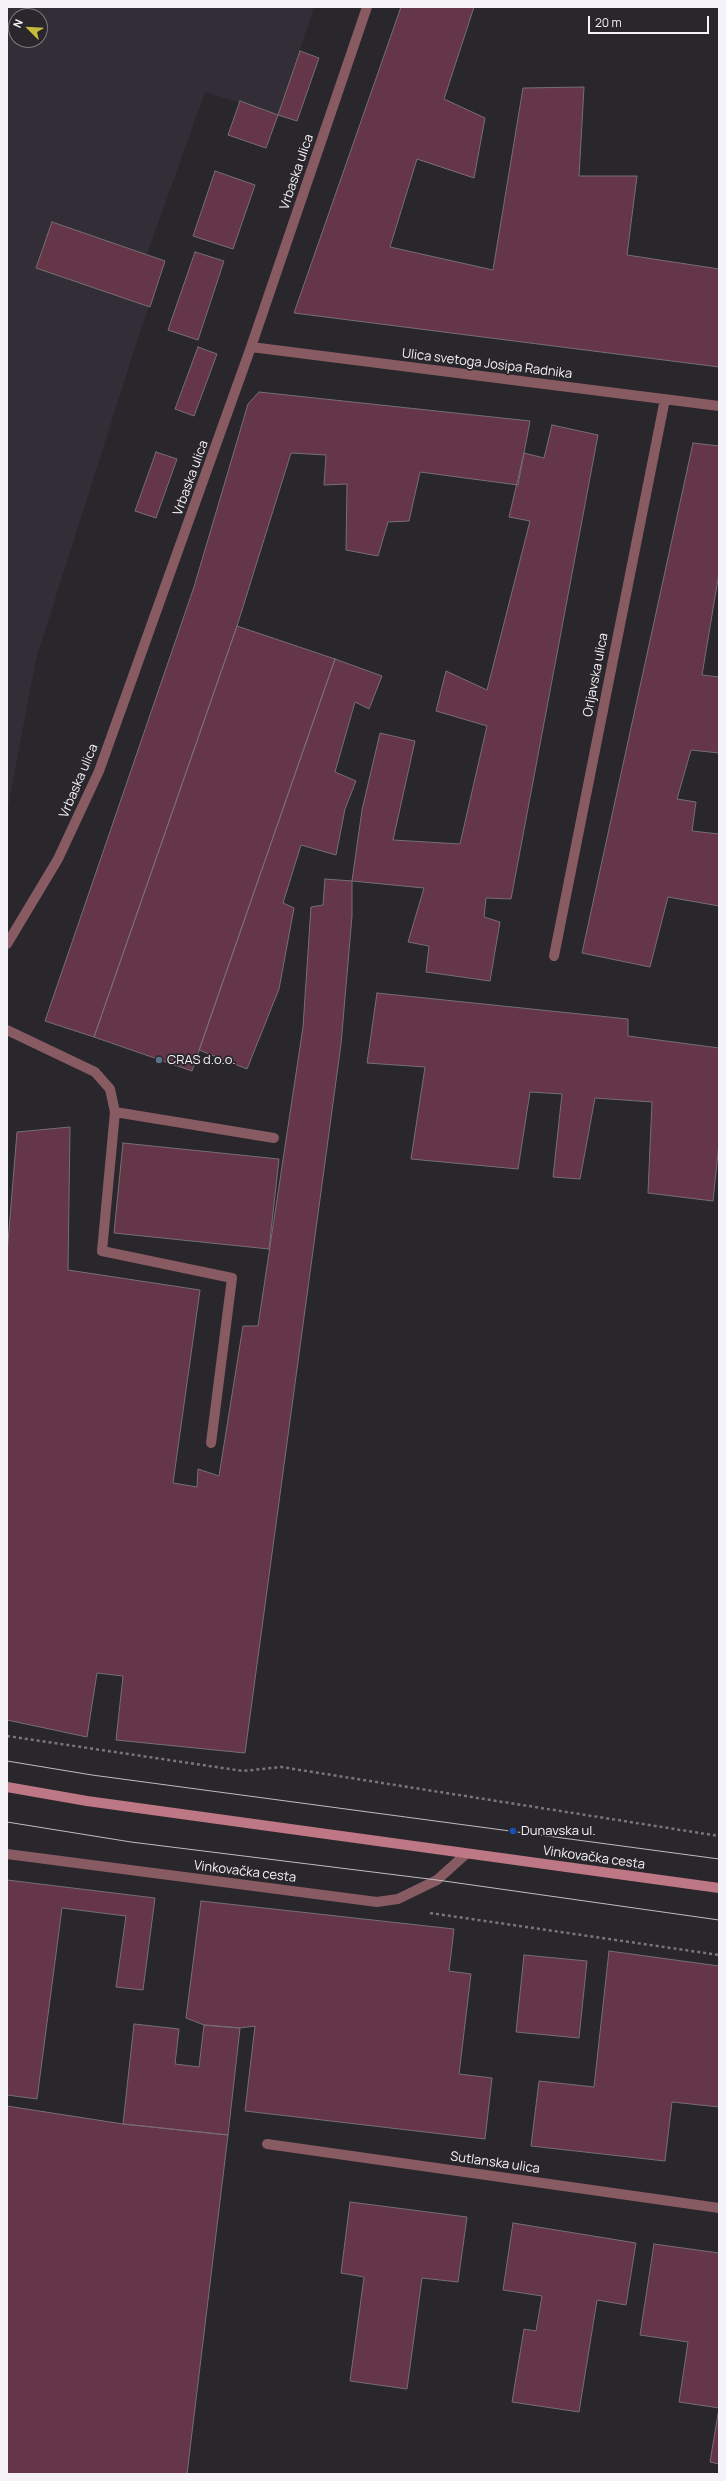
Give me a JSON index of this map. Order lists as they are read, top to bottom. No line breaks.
{"streets":{"main road":["Vinkovačka cesta"],"street":["Vrbaska ulica","Ulica svetoga Josipa Radnika","Orljavska ulica","Sutlanska ulica"]},"crossings":[["Vrbaska ulica","Ulica svetoga Josipa Radnika"],["Ulica svetoga Josipa Radnika","Orljavska ulica"]],"places":["CRAS d.o.o.","Dunavska ul."],"scale_bar":"20 m","north":"top left"}
